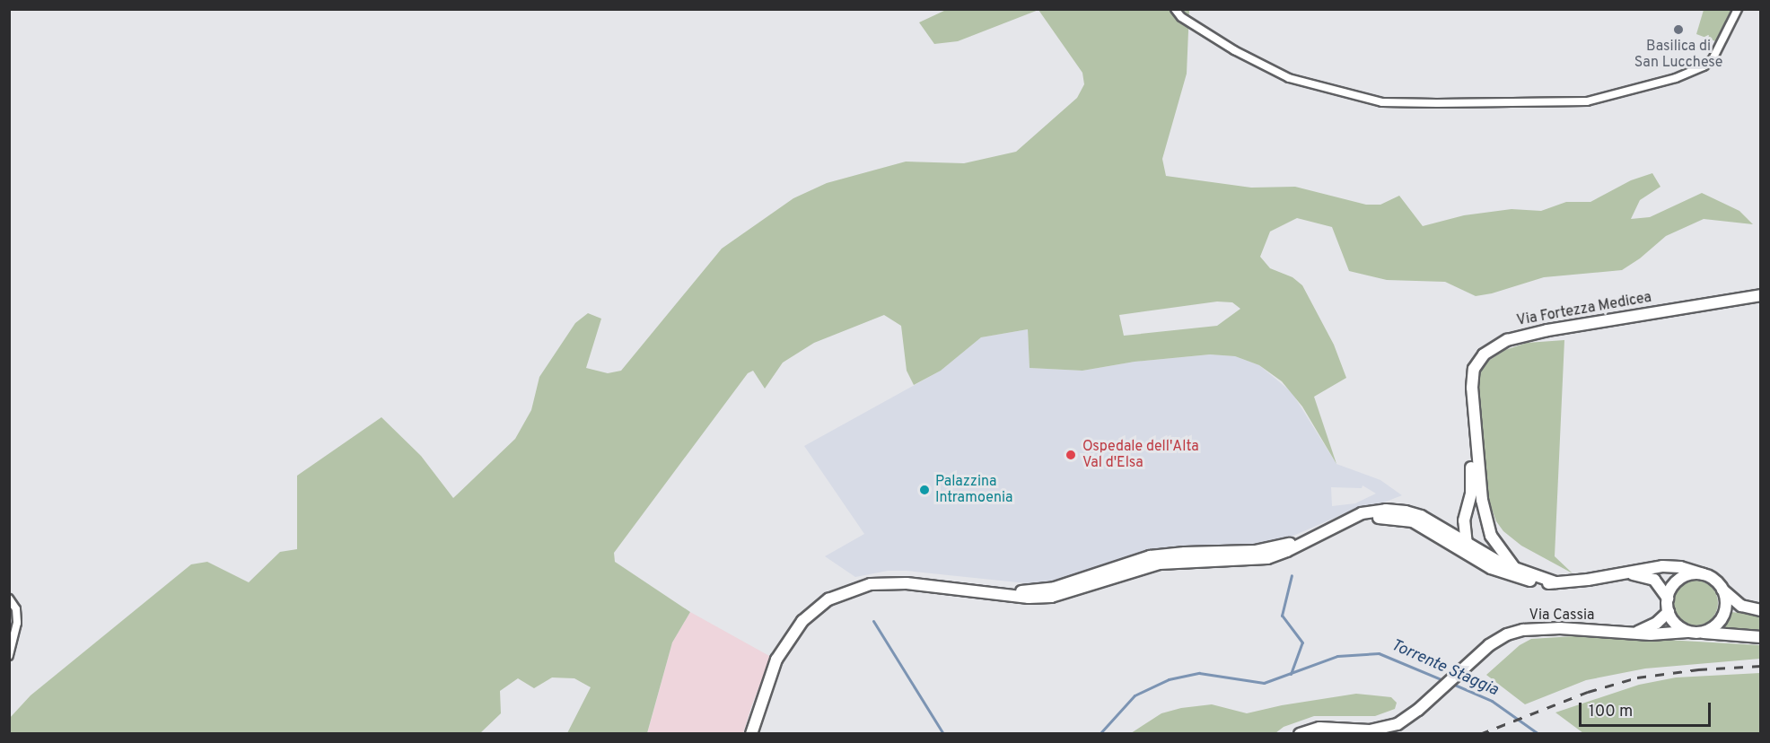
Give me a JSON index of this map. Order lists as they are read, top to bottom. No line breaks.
{"streets":{"main road":["Via Fortezza Medicea","Via Cassia"]},"water":["Torrente Staggia"],"places":["Basilica di San Lucchese","Ospedale dell'Alta Val d'Elsa","Palazzina Intramoenia"],"scale_bar":"100 m"}
